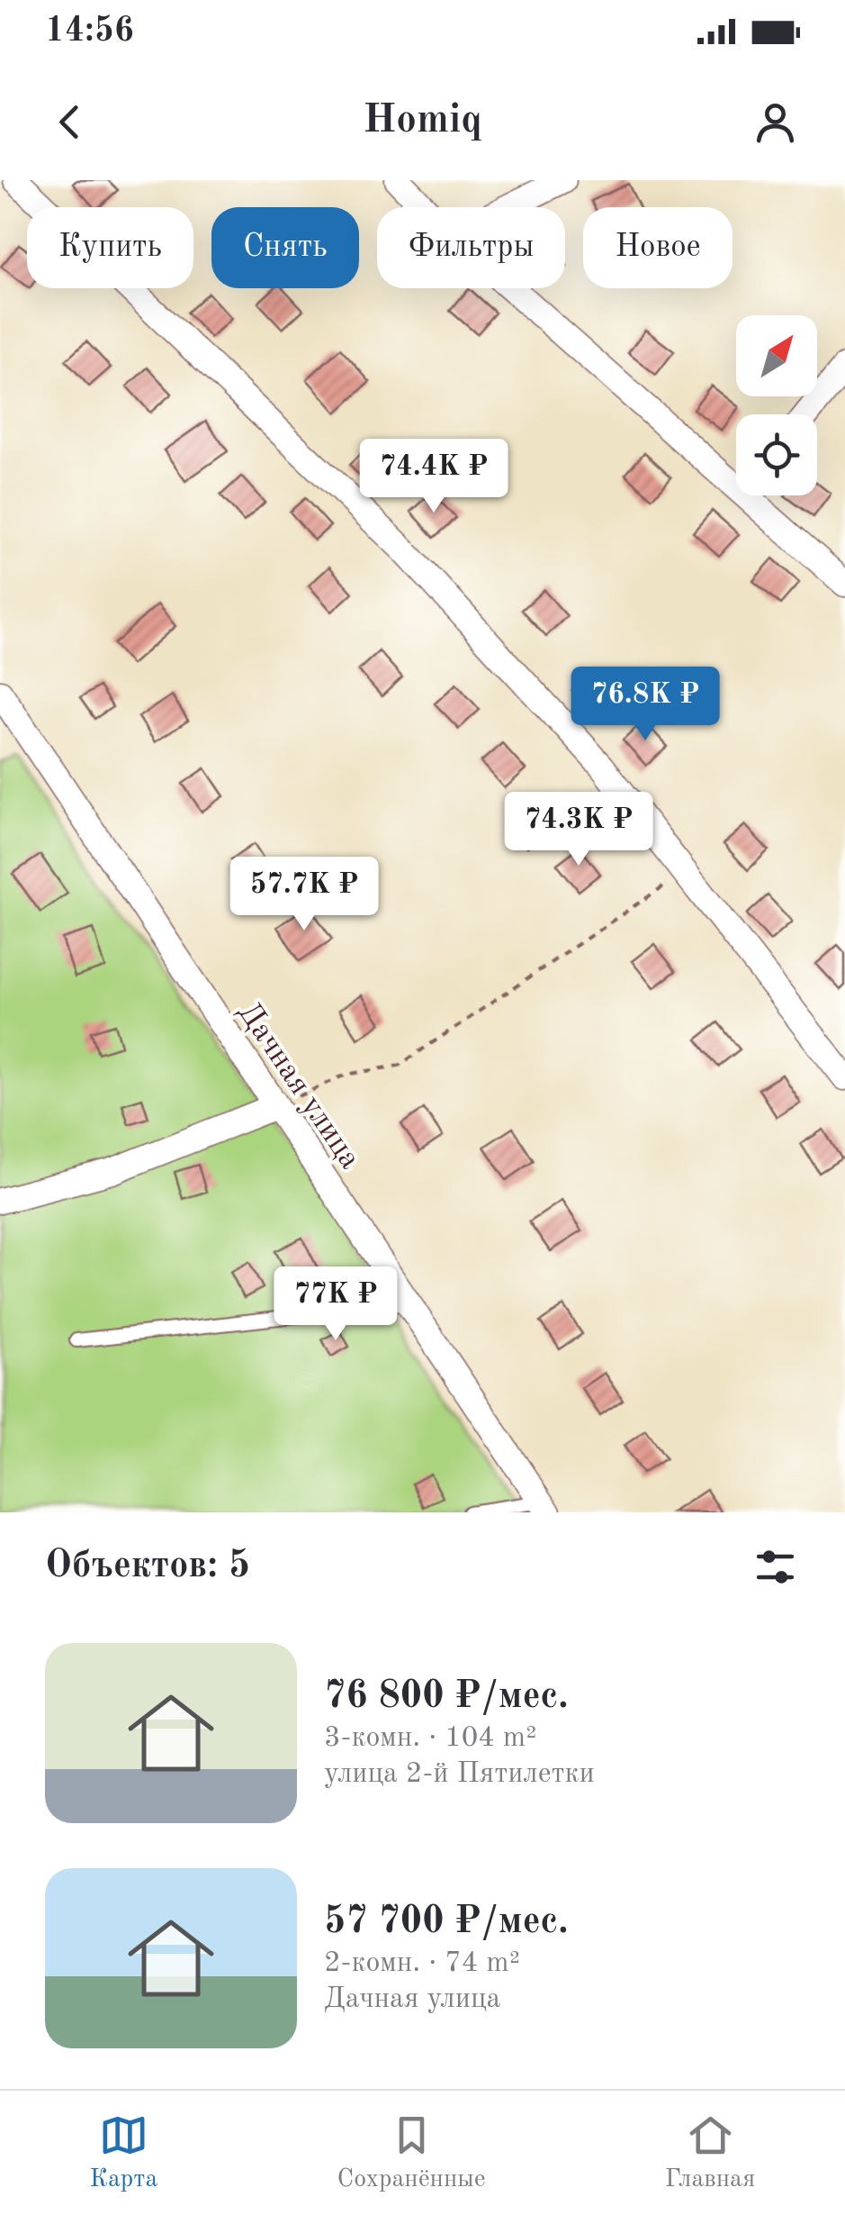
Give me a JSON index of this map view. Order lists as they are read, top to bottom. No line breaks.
{"streets":{"street":["Дачная улица"]},"north":"top right","page":{"status":"14:56","header":"Homiq","chip":["Купить","Снять","Фильтры","Новое"],"price":["74.4K ₽","76.8K ₽","74.3K ₽","57.7K ₽","77K ₽"],"heading":"Объектов: 5","list":[{"name":"76 800 ₽/мес.","note":"3-комн. · 104 m² · улица 2-й Пятилетки"},{"name":"57 700 ₽/мес.","note":"2-комн. · 74 m² · Дачная улица"}],"tabs":["Карта","Сохранённые","Главная"]}}
